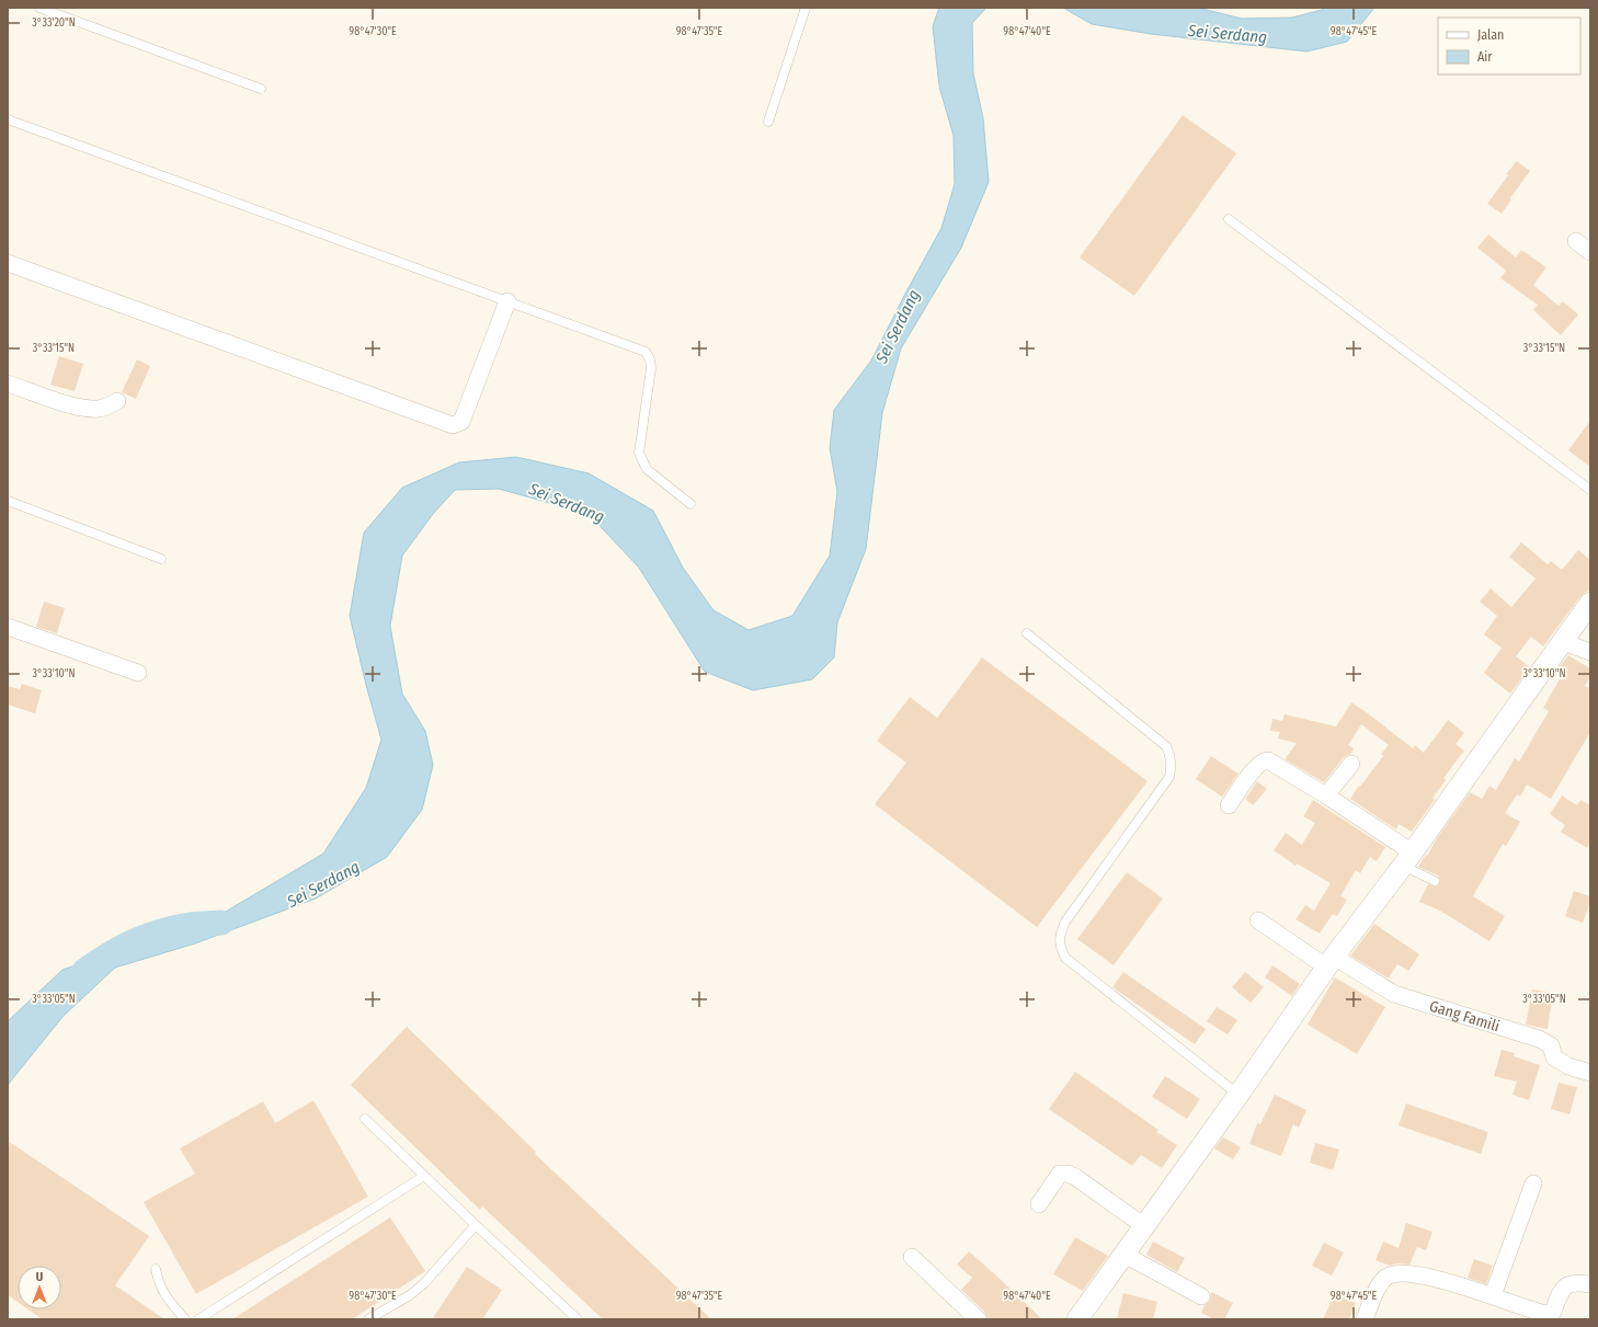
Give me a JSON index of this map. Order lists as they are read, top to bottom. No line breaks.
{"streets":{"street":["Gang Famili"]},"water":["Sei Serdang"],"legend":["Jalan","Air"],"north":"top","coordinates":["3°33'20\"N","98°47'30\"E","98°47'35\"E","98°47'40\"E","98°47'45\"E","3°33'15\"N","3°33'10\"N","3°33'05\"N"]}
